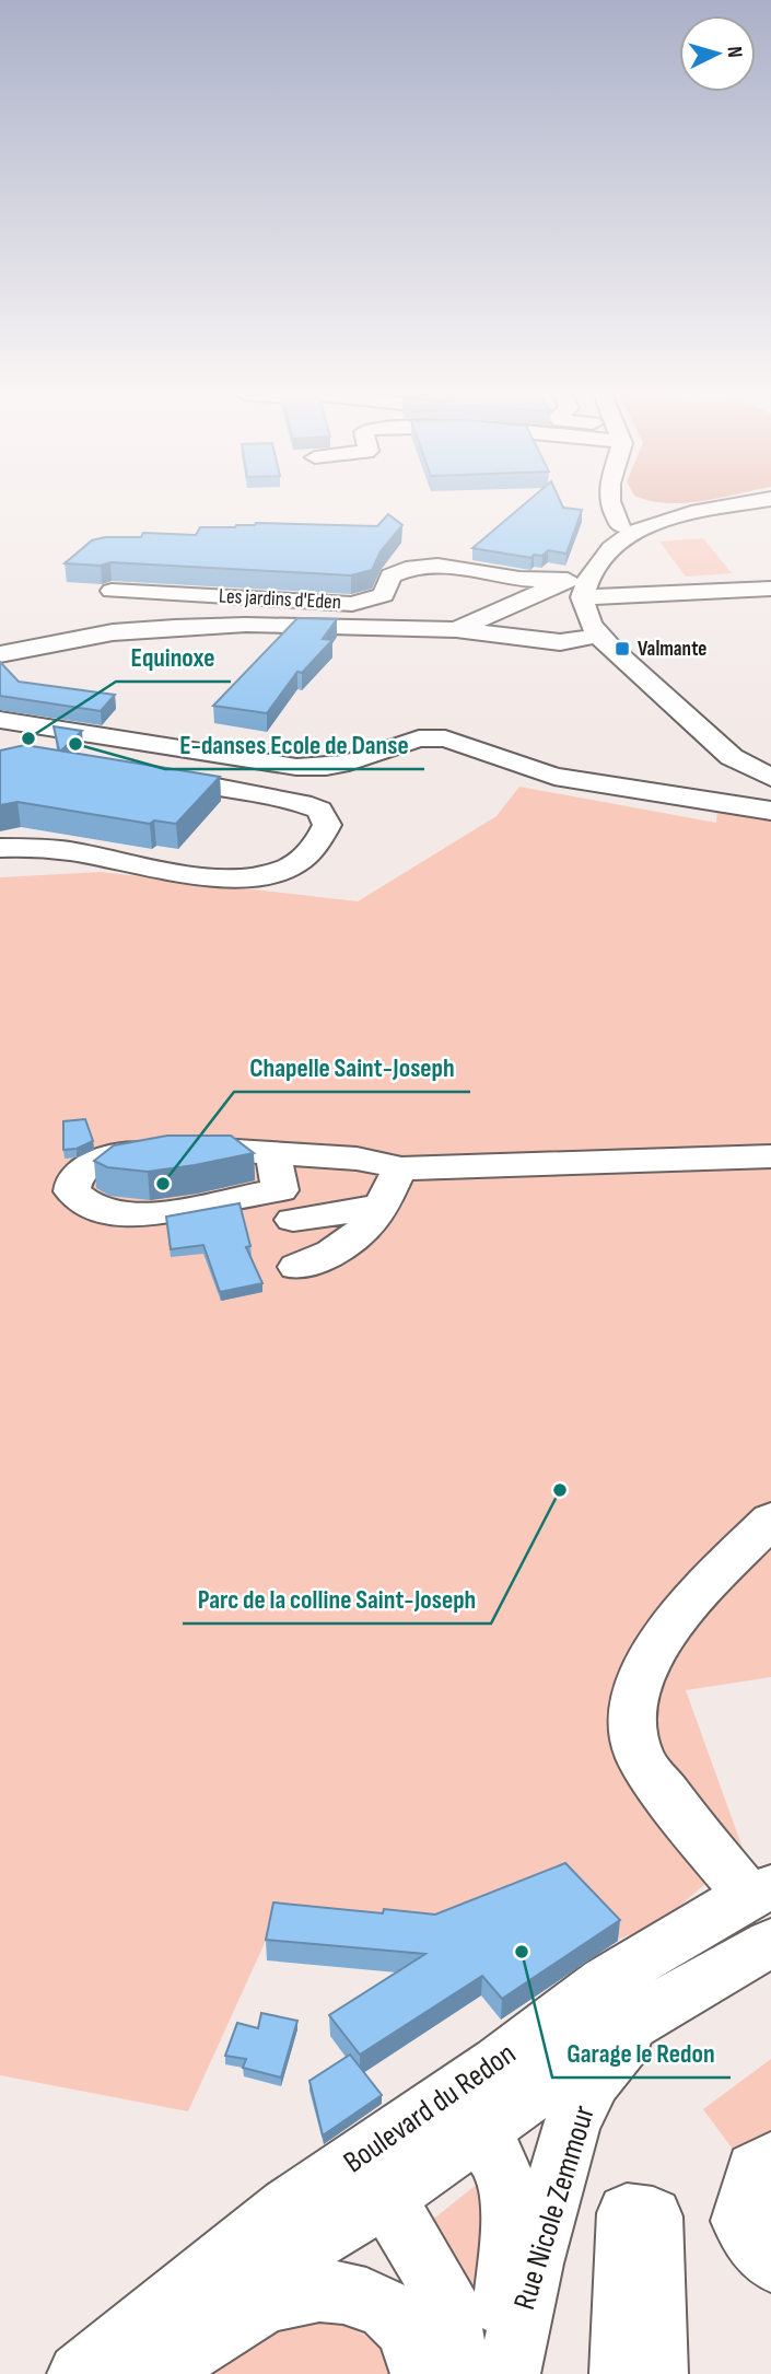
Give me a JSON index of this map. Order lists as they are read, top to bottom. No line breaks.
{"streets":{"street":["Les jardins d'Eden","Boulevard du Redon","Rue Nicole Zemmour"]},"crossings":[["Boulevard du Redon","Rue Nicole Zemmour"]],"places":{"transit":["Valmante"],"other":["Equinoxe","E-danses Ecole de Danse","Chapelle Saint-Joseph","Parc de la colline Saint-Joseph","Garage le Redon"]},"north":"right"}
